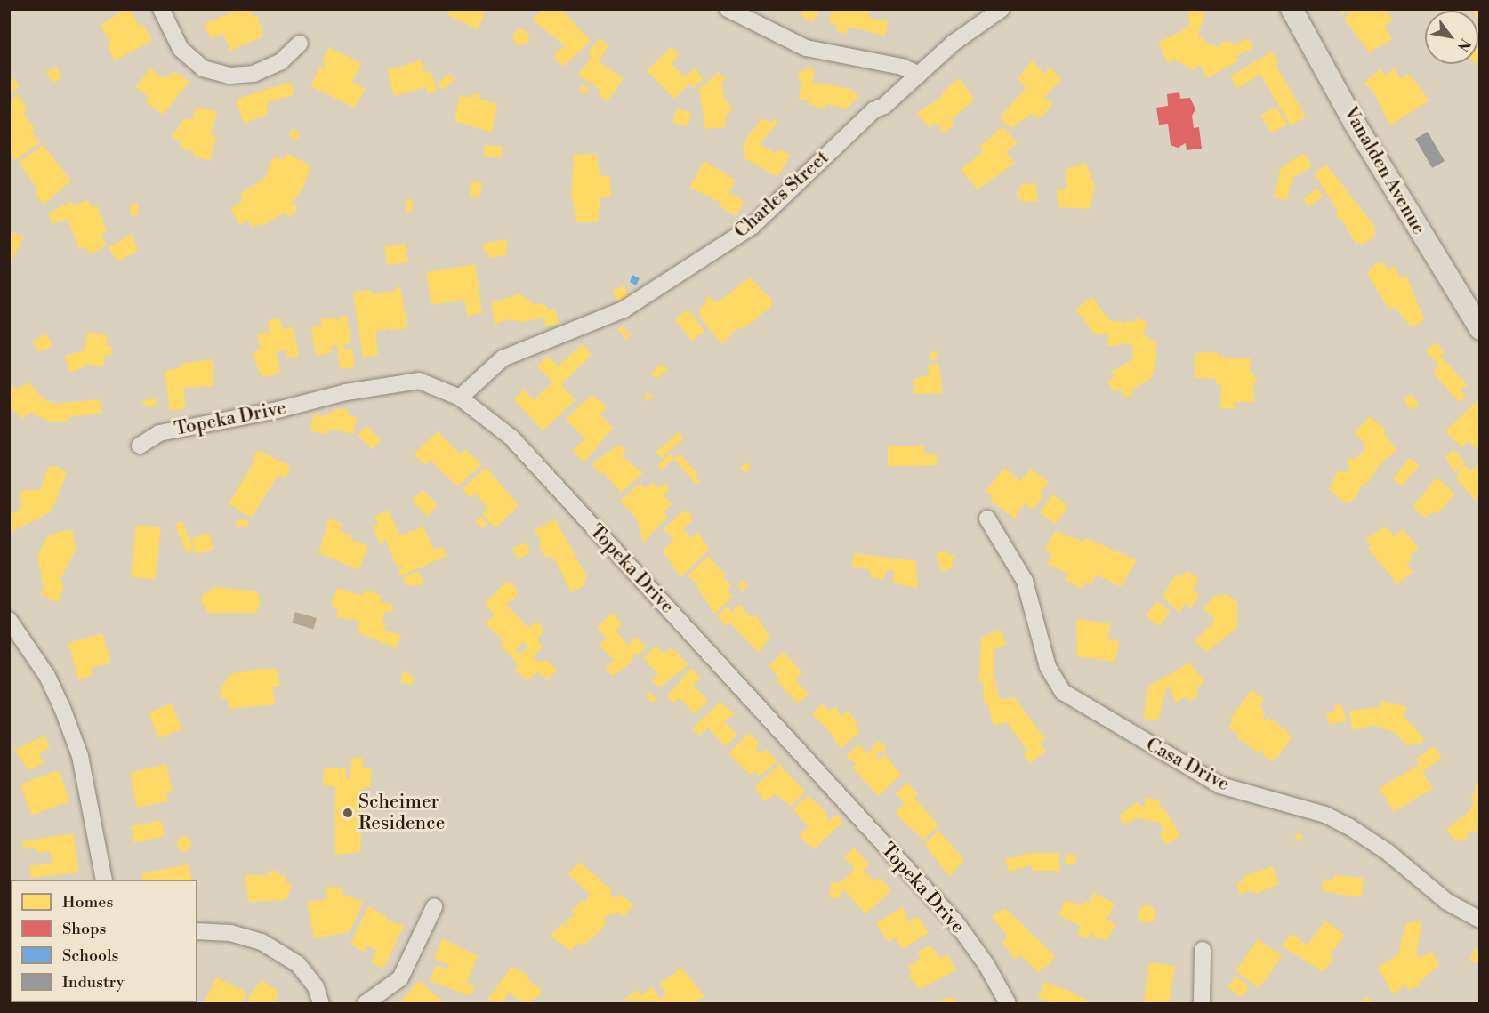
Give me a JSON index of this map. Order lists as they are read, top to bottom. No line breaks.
{"streets":{"main road":["Vanalden Avenue"],"street":["Charles Street","Topeka Drive","Casa Drive"]},"crossings":[["Charles Street","Topeka Drive"]],"places":["Scheimer Residence"],"legend":["Homes","Shops","Schools","Industry"],"north":"bottom right"}
